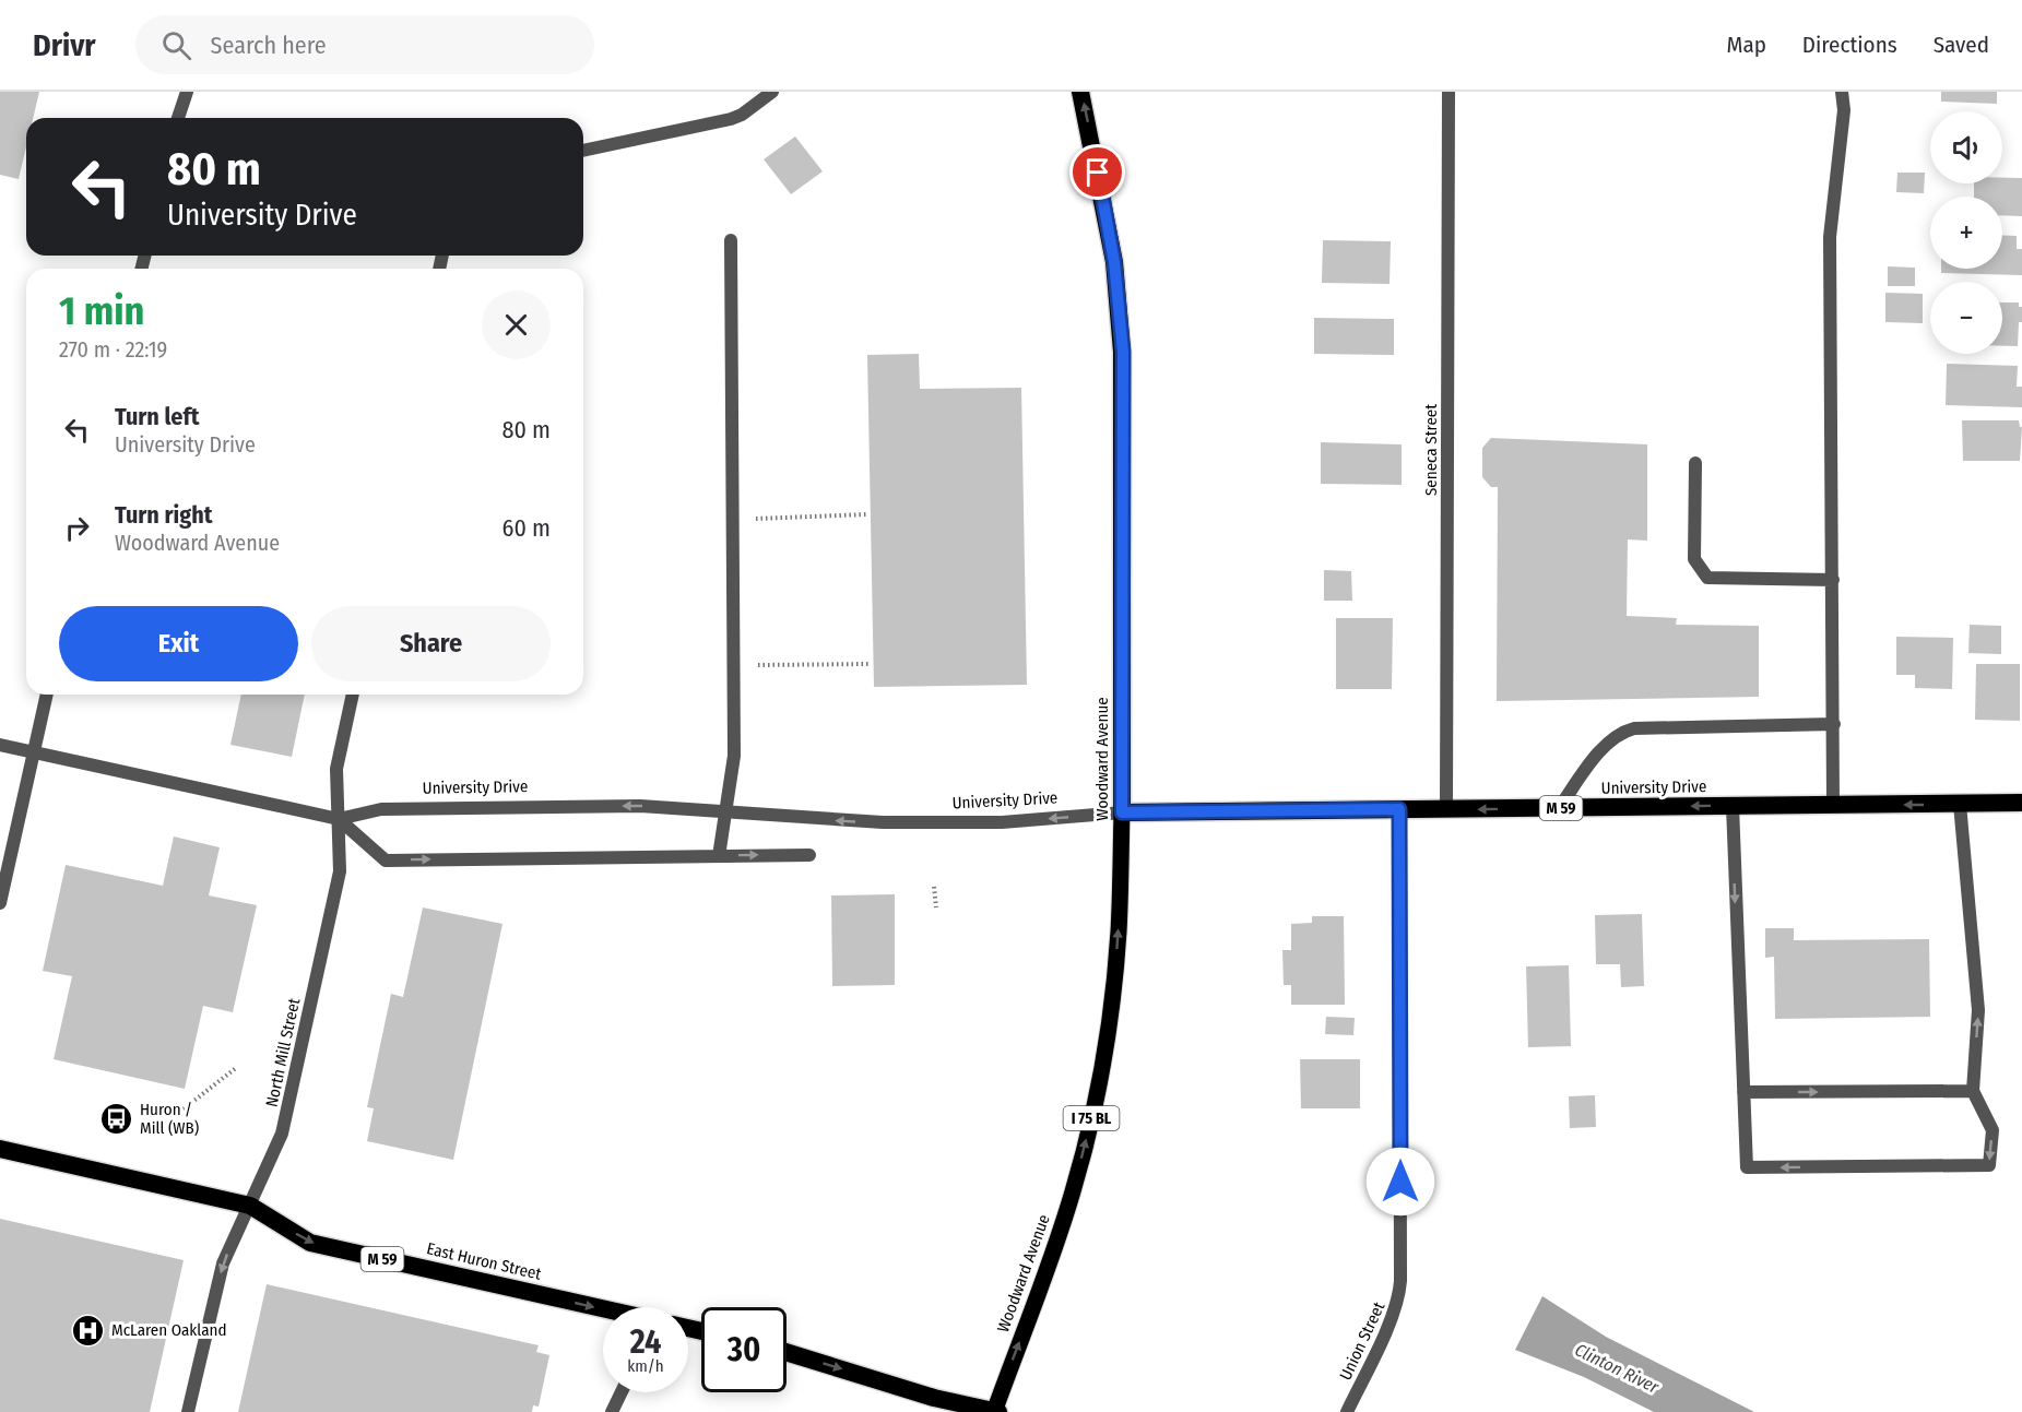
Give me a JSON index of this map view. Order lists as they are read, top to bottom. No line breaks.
{"streets":{"highway":["Woodward Avenue","University Drive","M 59","I 75 BL","East Huron Street"],"street":["Seneca Street","North Mill Street","Union Street"]},"crossings":[["Seneca Street","University Drive"],["Woodward Avenue","University Drive"],["University Drive","North Mill Street"],["University Drive","Union Street"],["North Mill Street","East Huron Street"]],"one_way":["Woodward Avenue","University Drive","East Huron Street"],"water":["Clinton River"],"places":{"bus stop":["Huron / Mill (WB)"],"hospital":["McLaren Oakland"]},"page":{"header":"Drivr","search":"Search here","nav":["Map","Directions","Saved"],"map_buttons":["+","−"],"turn":["80 m","University Drive"],"heading":["1 min","270 m · 22:19"],"list":[{"name":"Turn left","note":"University Drive","value":"80 m"},{"name":"Turn right","note":"Woodward Avenue","value":"60 m"}],"buttons":["Exit","Share"],"speed":"24 km/h","limit":"30"}}
